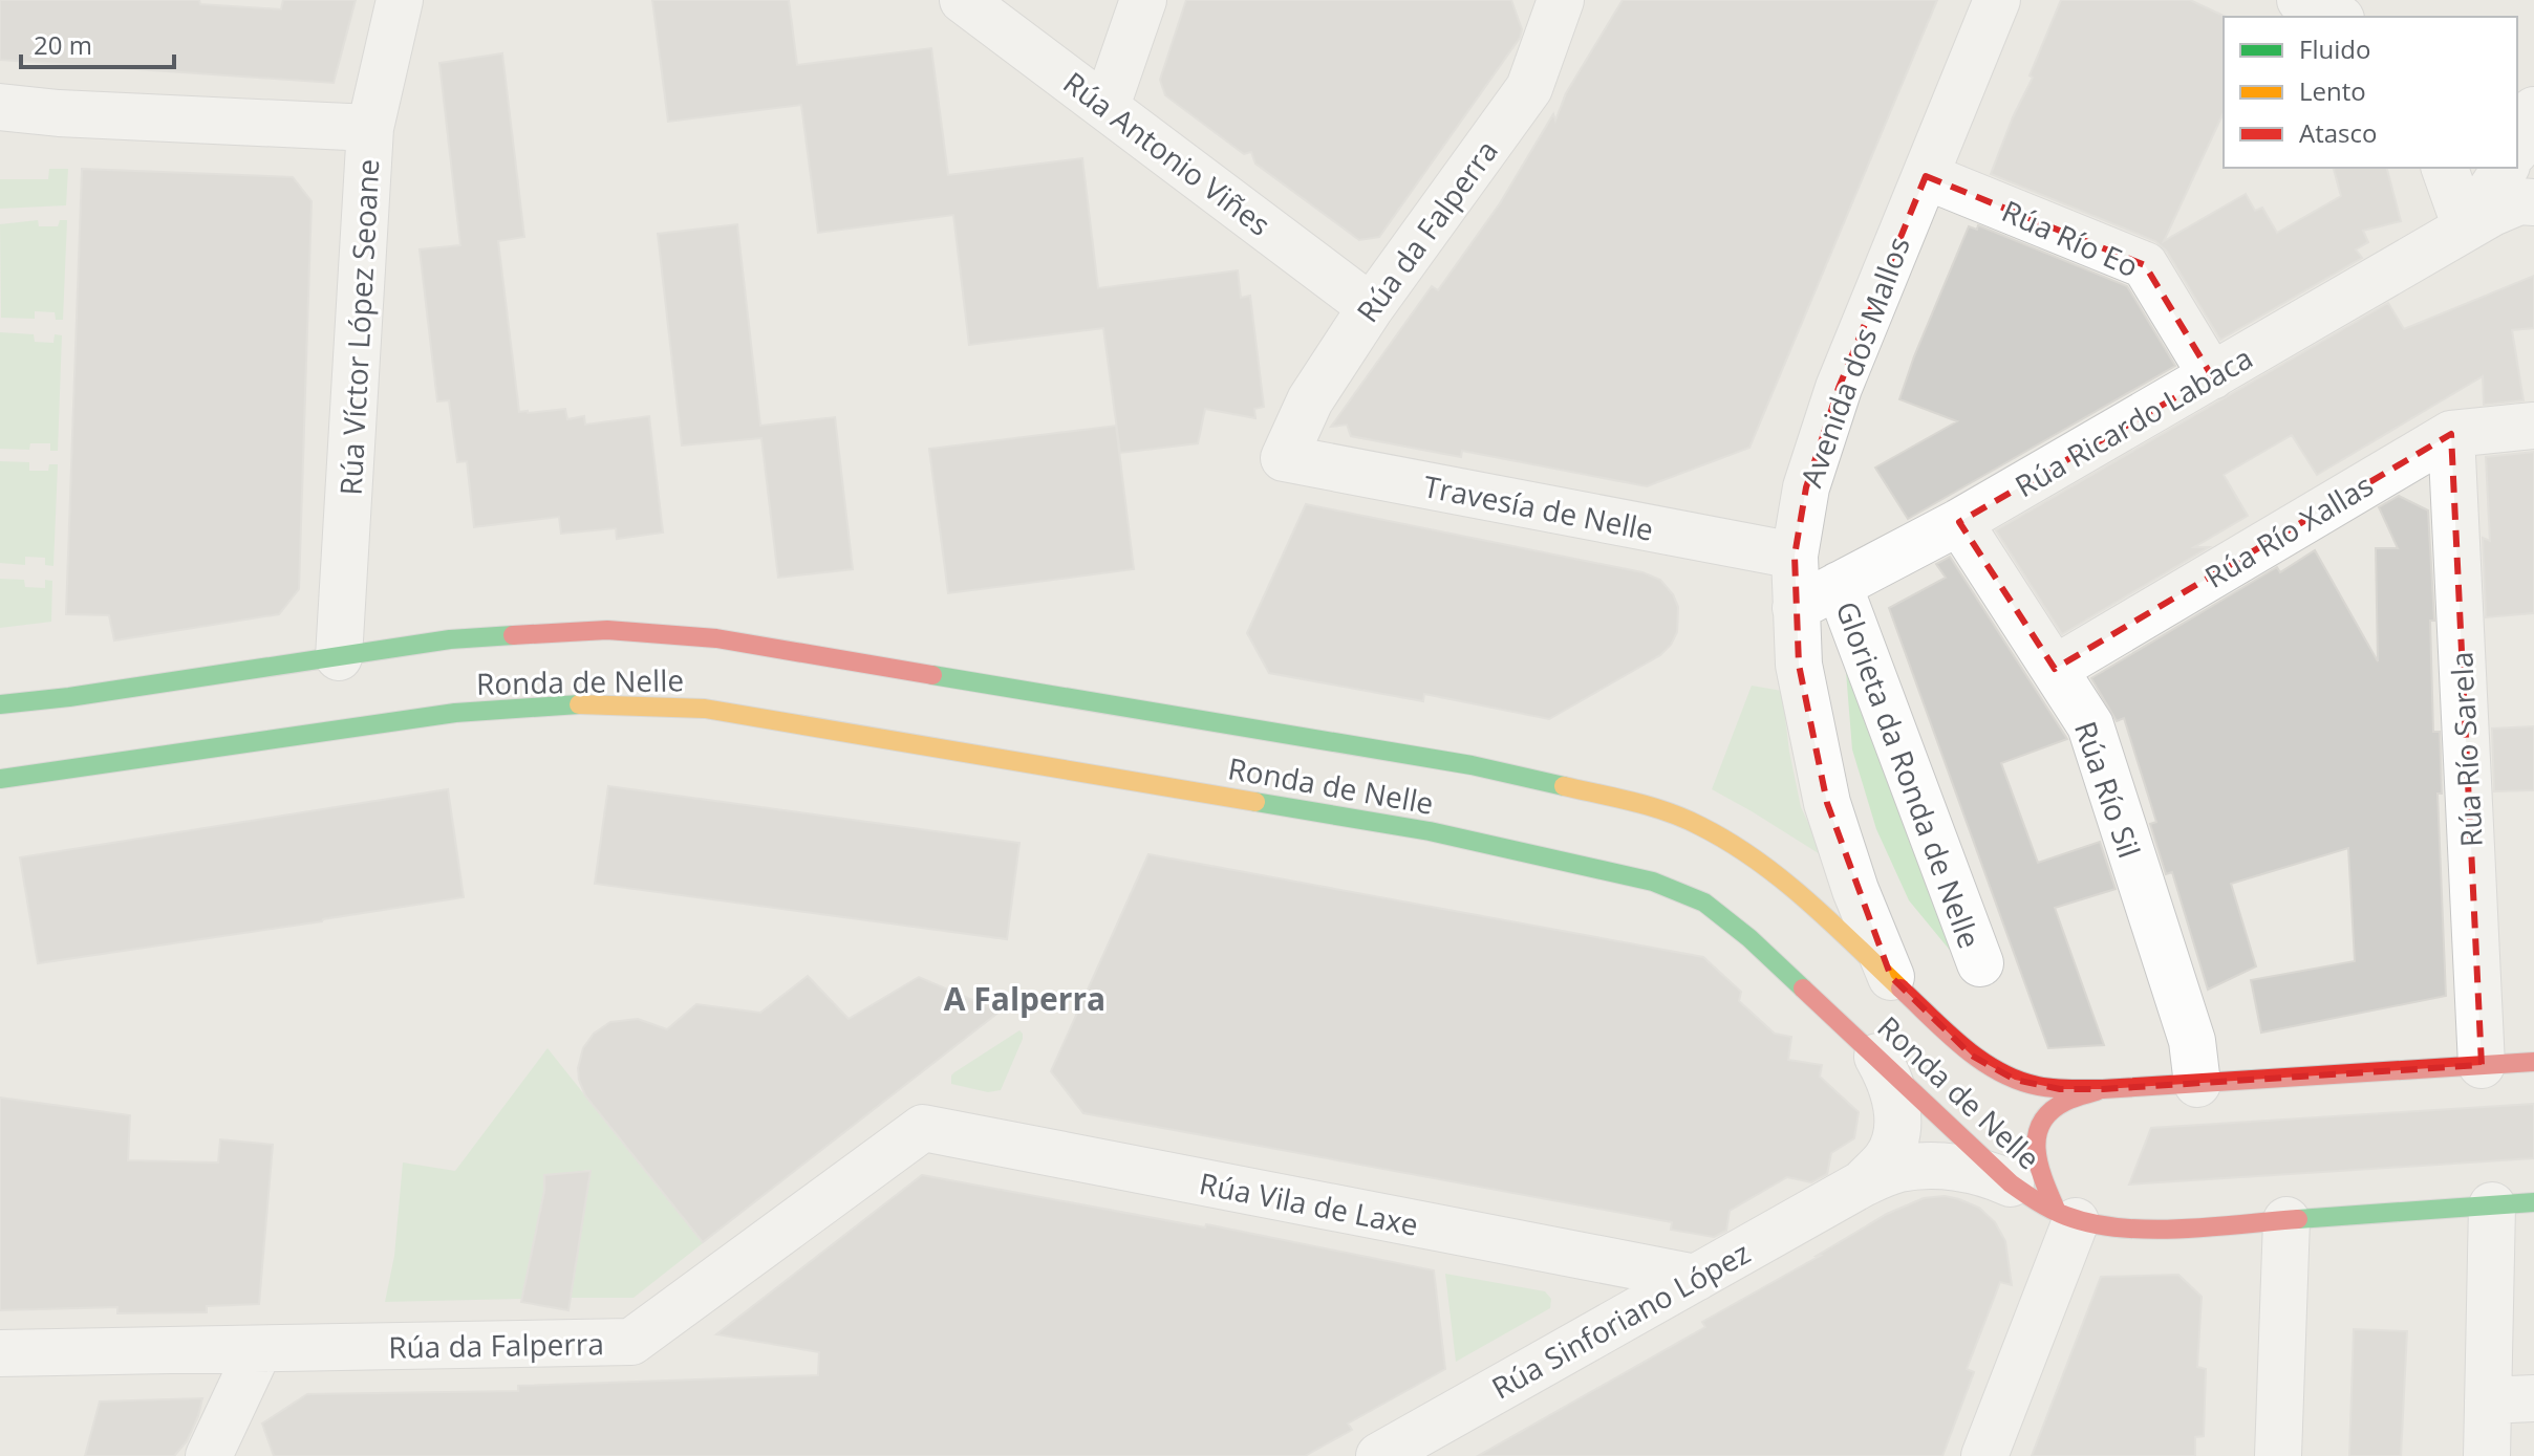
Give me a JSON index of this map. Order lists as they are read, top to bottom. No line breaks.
{"streets":{"street":["Rúa Antonio Viñes","Rúa da Falperra","Rúa Río Eo","Rúa Víctor López Seoane","Avenida dos Mallos","Rúa Ricardo Labaca","Travesía de Nelle","Rúa Río Xallas","Ronda de Nelle","Rúa Río Sarela","Glorieta da Ronda de Nelle","Rúa Río Sil","Rúa Vila de Laxe","Rúa Sinforiano López"]},"crossings":[["Rúa Antonio Viñes","Rúa da Falperra"],["Rúa da Falperra","Travesía de Nelle"],["Rúa da Falperra","Rúa Vila de Laxe"],["Rúa Río Eo","Avenida dos Mallos"],["Rúa Río Eo","Rúa Ricardo Labaca"],["Rúa Víctor López Seoane","Ronda de Nelle"],["Avenida dos Mallos","Rúa Ricardo Labaca"],["Avenida dos Mallos","Travesía de Nelle"],["Avenida dos Mallos","Ronda de Nelle"],["Rúa Ricardo Labaca","Glorieta da Ronda de Nelle"],["Rúa Ricardo Labaca","Rúa Río Sil"],["Rúa Río Xallas","Rúa Río Sarela"],["Rúa Río Xallas","Rúa Río Sil"],["Ronda de Nelle","Rúa Río Sarela"],["Ronda de Nelle","Rúa Río Sil"],["Ronda de Nelle","Rúa Sinforiano López"],["Rúa Vila de Laxe","Rúa Sinforiano López"]],"districts":["A Falperra"],"legend":["Fluido","Lento","Atasco"],"scale_bar":"20 m"}
